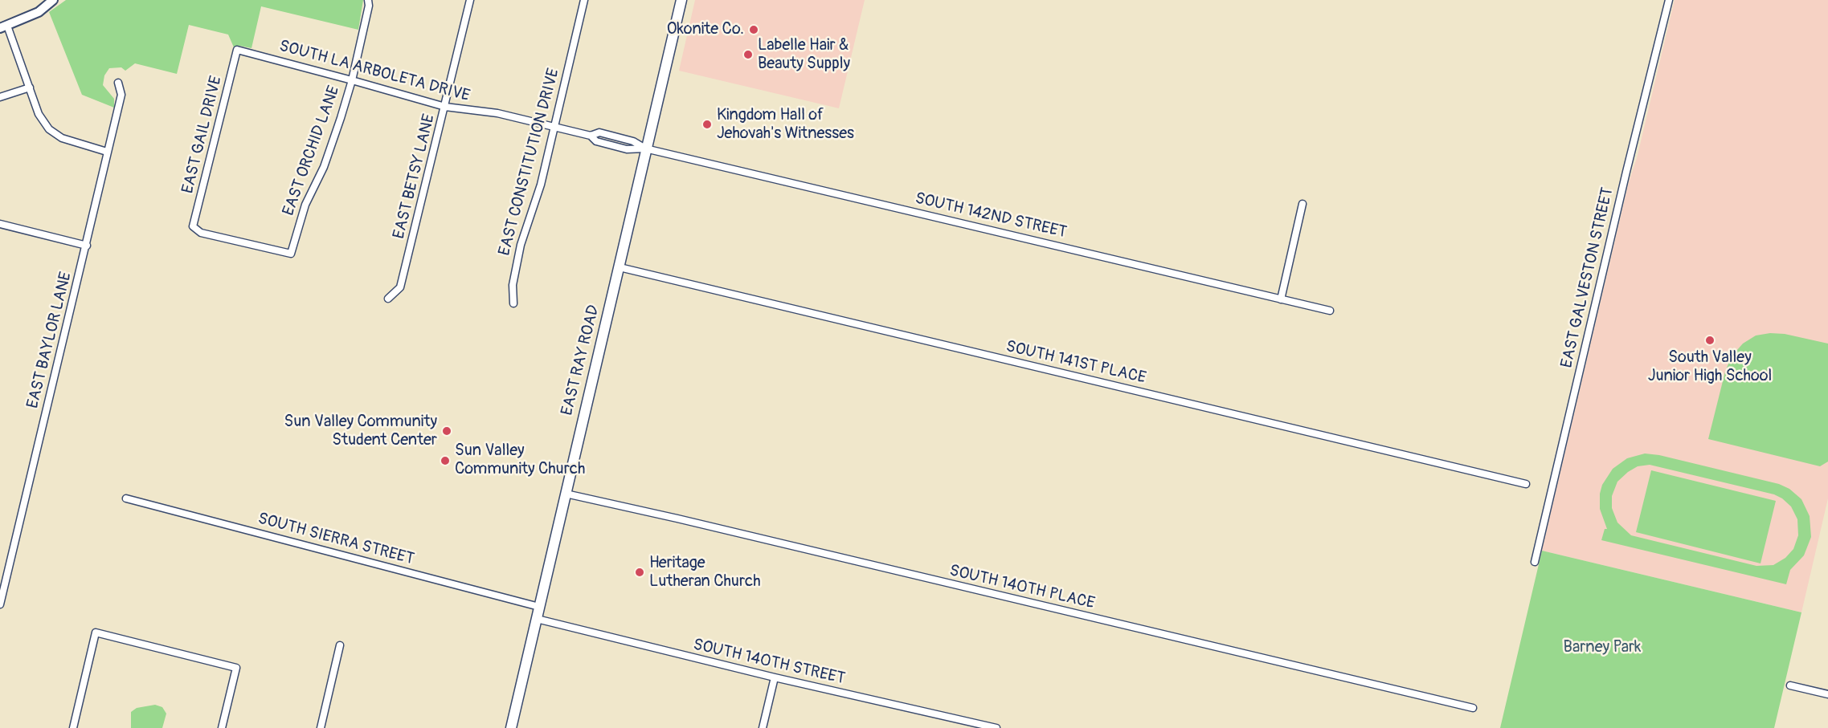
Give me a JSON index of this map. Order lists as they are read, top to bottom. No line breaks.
{"streets":{"main road":["EAST RAY ROAD"],"street":["SOUTH LA ARBOLETA DRIVE","EAST GAIL DRIVE","EAST ORCHID LANE","EAST CONSTITUTION DRIVE","EAST BETSY LANE","SOUTH 142ND STREET","EAST GALVESTON STREET","EAST BAYLOR LANE","SOUTH 141ST PLACE","SOUTH SIERRA STREET","SOUTH 140TH PLACE","SOUTH 140TH STREET"]},"crossings":[["SOUTH LA ARBOLETA DRIVE","EAST GAIL DRIVE"],["SOUTH LA ARBOLETA DRIVE","EAST ORCHID LANE"],["SOUTH LA ARBOLETA DRIVE","EAST CONSTITUTION DRIVE"],["SOUTH LA ARBOLETA DRIVE","EAST BETSY LANE"],["SOUTH LA ARBOLETA DRIVE","SOUTH 142ND STREET"],["SOUTH LA ARBOLETA DRIVE","EAST RAY ROAD"],["EAST GAIL DRIVE","EAST ORCHID LANE"],["SOUTH 142ND STREET","EAST RAY ROAD"],["EAST RAY ROAD","SOUTH 141ST PLACE"],["EAST RAY ROAD","SOUTH SIERRA STREET"],["EAST RAY ROAD","SOUTH 140TH PLACE"],["EAST RAY ROAD","SOUTH 140TH STREET"]],"parks":["Barney Park"],"places":["Okonite Co.","Labelle Hair & Beauty Supply","Kingdom Hall of Jehovah's Witnesses","South Valley Junior High School","Sun Valley Community Student Center","Sun Valley Community Church","Heritage Lutheran Church"]}
